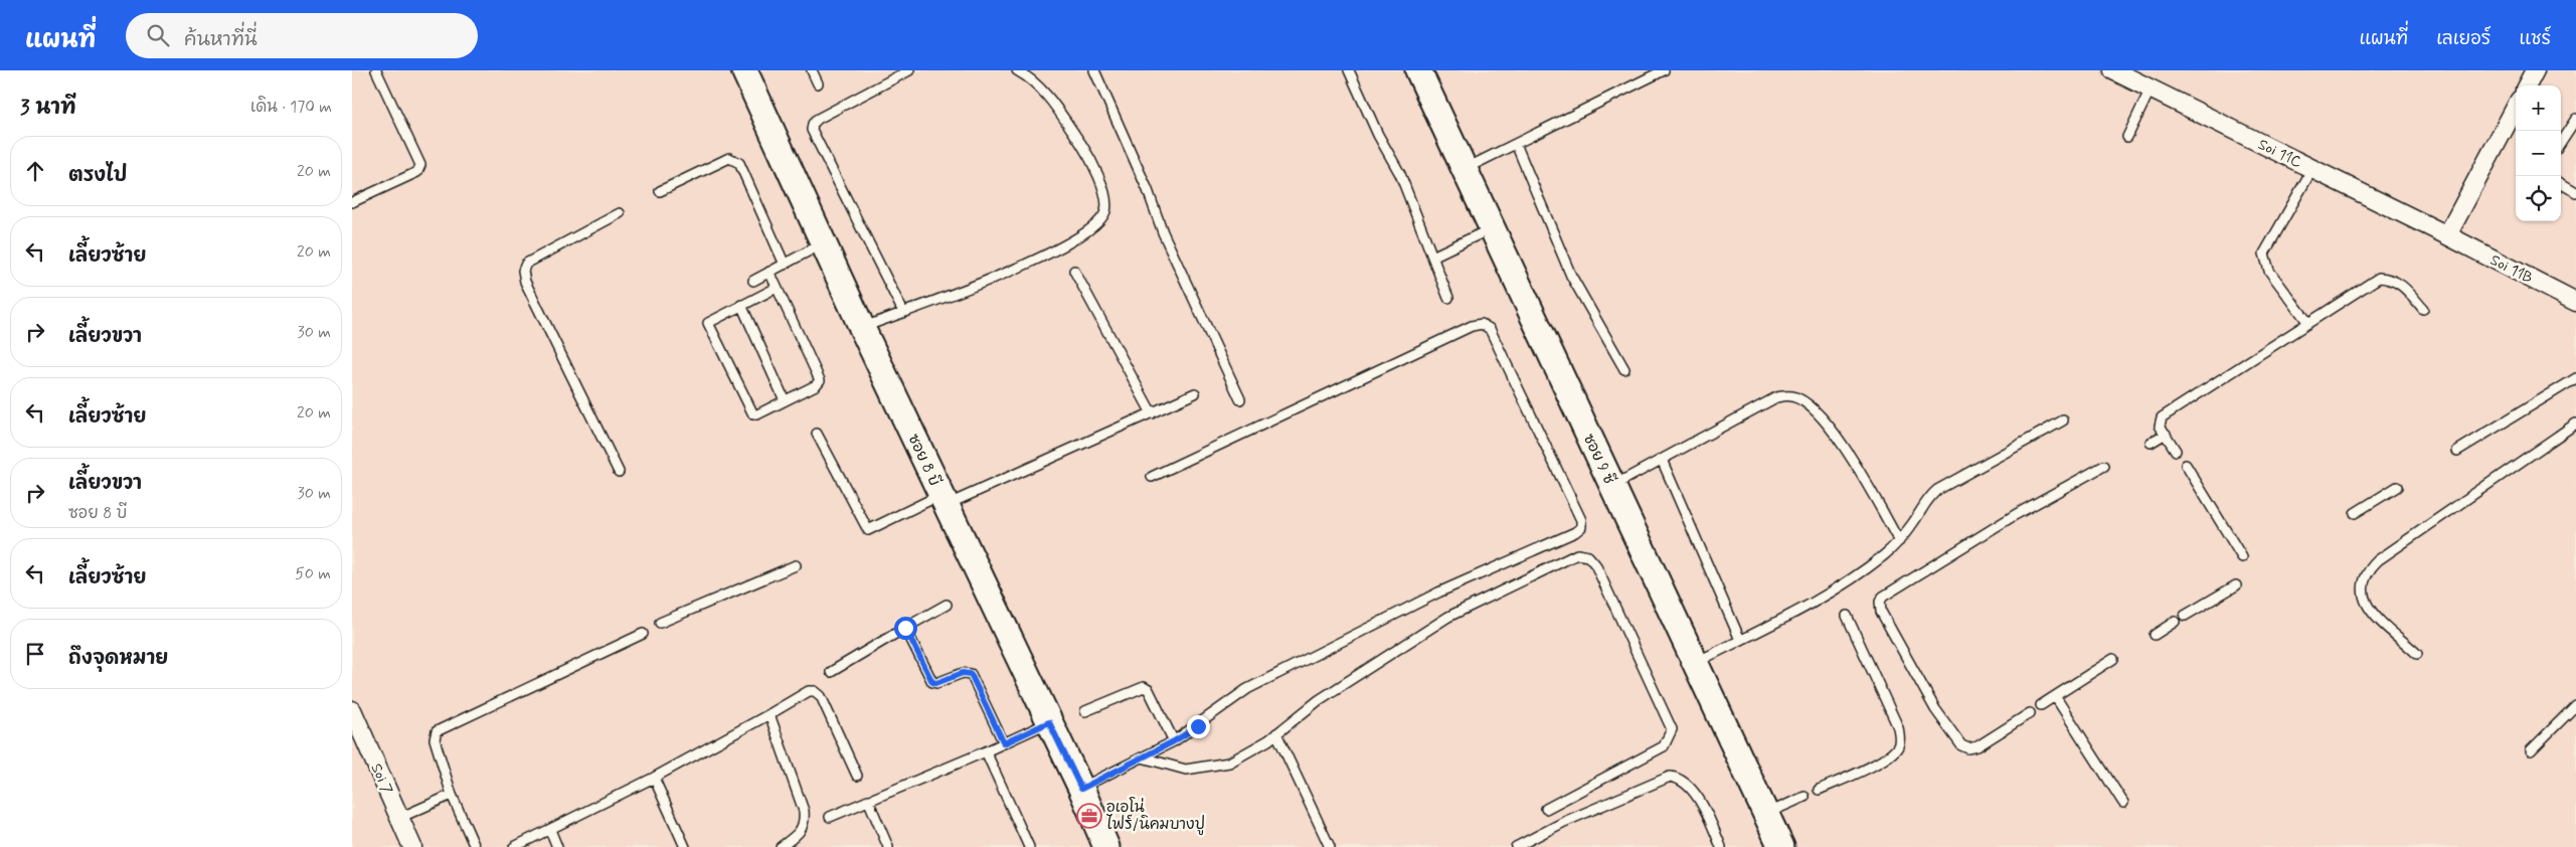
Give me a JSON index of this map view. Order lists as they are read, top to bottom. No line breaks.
{"streets":{"street":["Soi 11C","Soi 11B","ซอย 9 ซี","ซอย 8 บี","Soi 7"]},"crossings":[["Soi 11C","Soi 11B"]],"places":{"office":["อูเอโน่ ไฟร์/นิคมบางปู"]},"page":{"header":"แผนที่","search":"ค้นหาที่นี่","nav":["แผนที่","เลเยอร์","แชร์"],"heading":["3 นาที","เดิน · 170 m"],"map_buttons":["+","−"],"list":[["ตรงไป","20 m"],["เลี้ยวซ้าย","20 m"],["เลี้ยวขวา","30 m"],["เลี้ยวซ้าย","20 m"],["เลี้ยวขวา","ซอย 8 บี","30 m"],["เลี้ยวซ้าย","50 m"],"ถึงจุดหมาย"]}}
